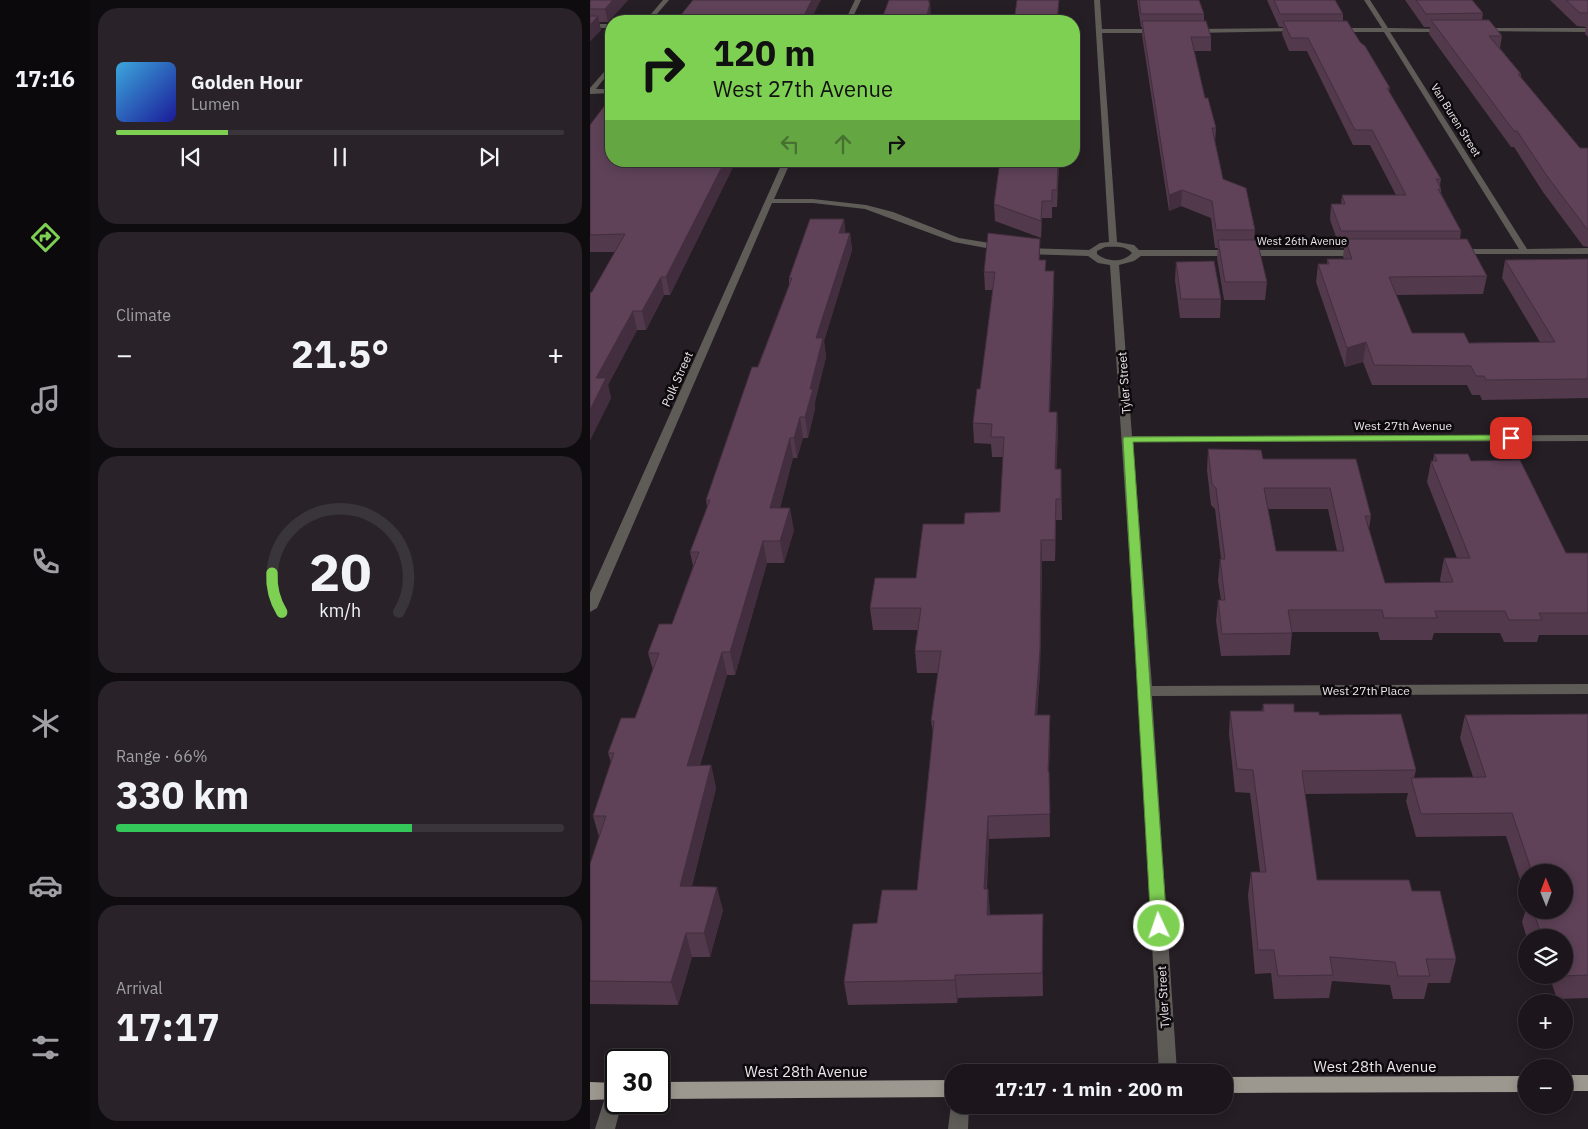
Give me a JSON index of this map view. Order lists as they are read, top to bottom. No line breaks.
{"streets":{"main road":["West 28th Avenue"],"street":["Van Buren Street","West 26th Avenue","Polk Street","Tyler Street","West 27th Avenue","West 27th Place"]},"crossings":[["Tyler Street","West 27th Avenue"],["Tyler Street","West 27th Place"]],"north":"top","page":{"tabs":"17:16","turn":["120 m","West 27th Avenue"],"song":["Golden Hour","Lumen"],"tile":["Climate",["Range · 66%","330 km"],["Arrival","17:17"]],"heat":["−","21.5°","+"],"map_buttons":["+","−"],"limit":"30","trip":"17:17 · 1 min · 200 m","gauge":["20","km/h"]}}
